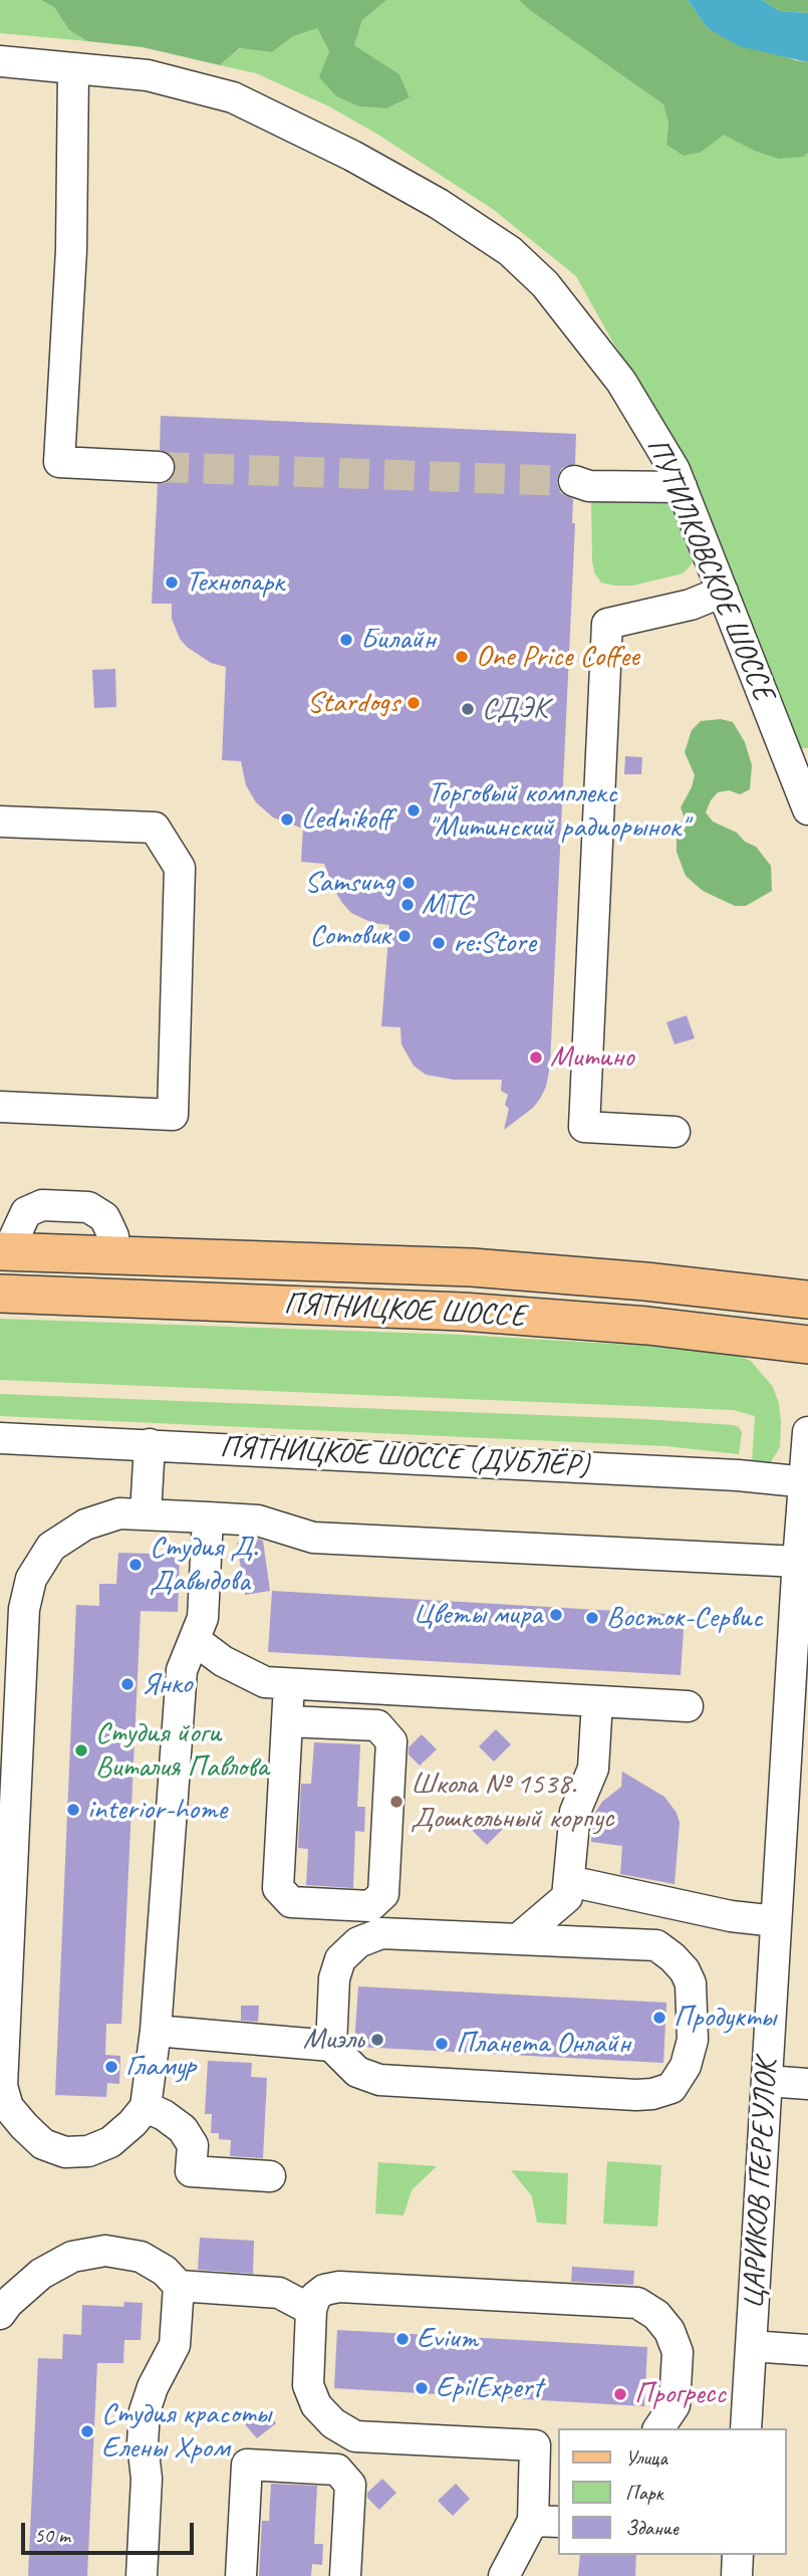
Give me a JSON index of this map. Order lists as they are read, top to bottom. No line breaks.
{"streets":{"main road":["ПЯТНИЦКОЕ ШОССЕ"],"street":["ПУТИЛКОВСКОЕ ШОССЕ","ПЯТНИЦКОЕ ШОССЕ (ДУБЛЁР)","ЦАРИКОВ ПЕРЕУЛОК"]},"crossings":[["ПЯТНИЦКОЕ ШОССЕ (ДУБЛЁР)","ЦАРИКОВ ПЕРЕУЛОК"]],"places":["Технопарк","Билайн","One Price Coffee","Stardogs","СДЭК","Торговый комплекс \"Митинский радиорынок\"","Lednikoff","Samsung","МТС","Сотовик","re:Store","Митино","Студия Д. Давыдова","Цветы мира","Восток-Сервис","Янко","Студия йоги Виталия Павлова","Школа № 1538. Дошкольный корпус","interior-home","Продукты","Миэль","Планета Онлайн","Гламур","Evium","EpilExpert","Прогресс","Студия красоты Елены Хром"],"legend":["Улица","Парк","Здание"],"scale_bar":"50 m"}
